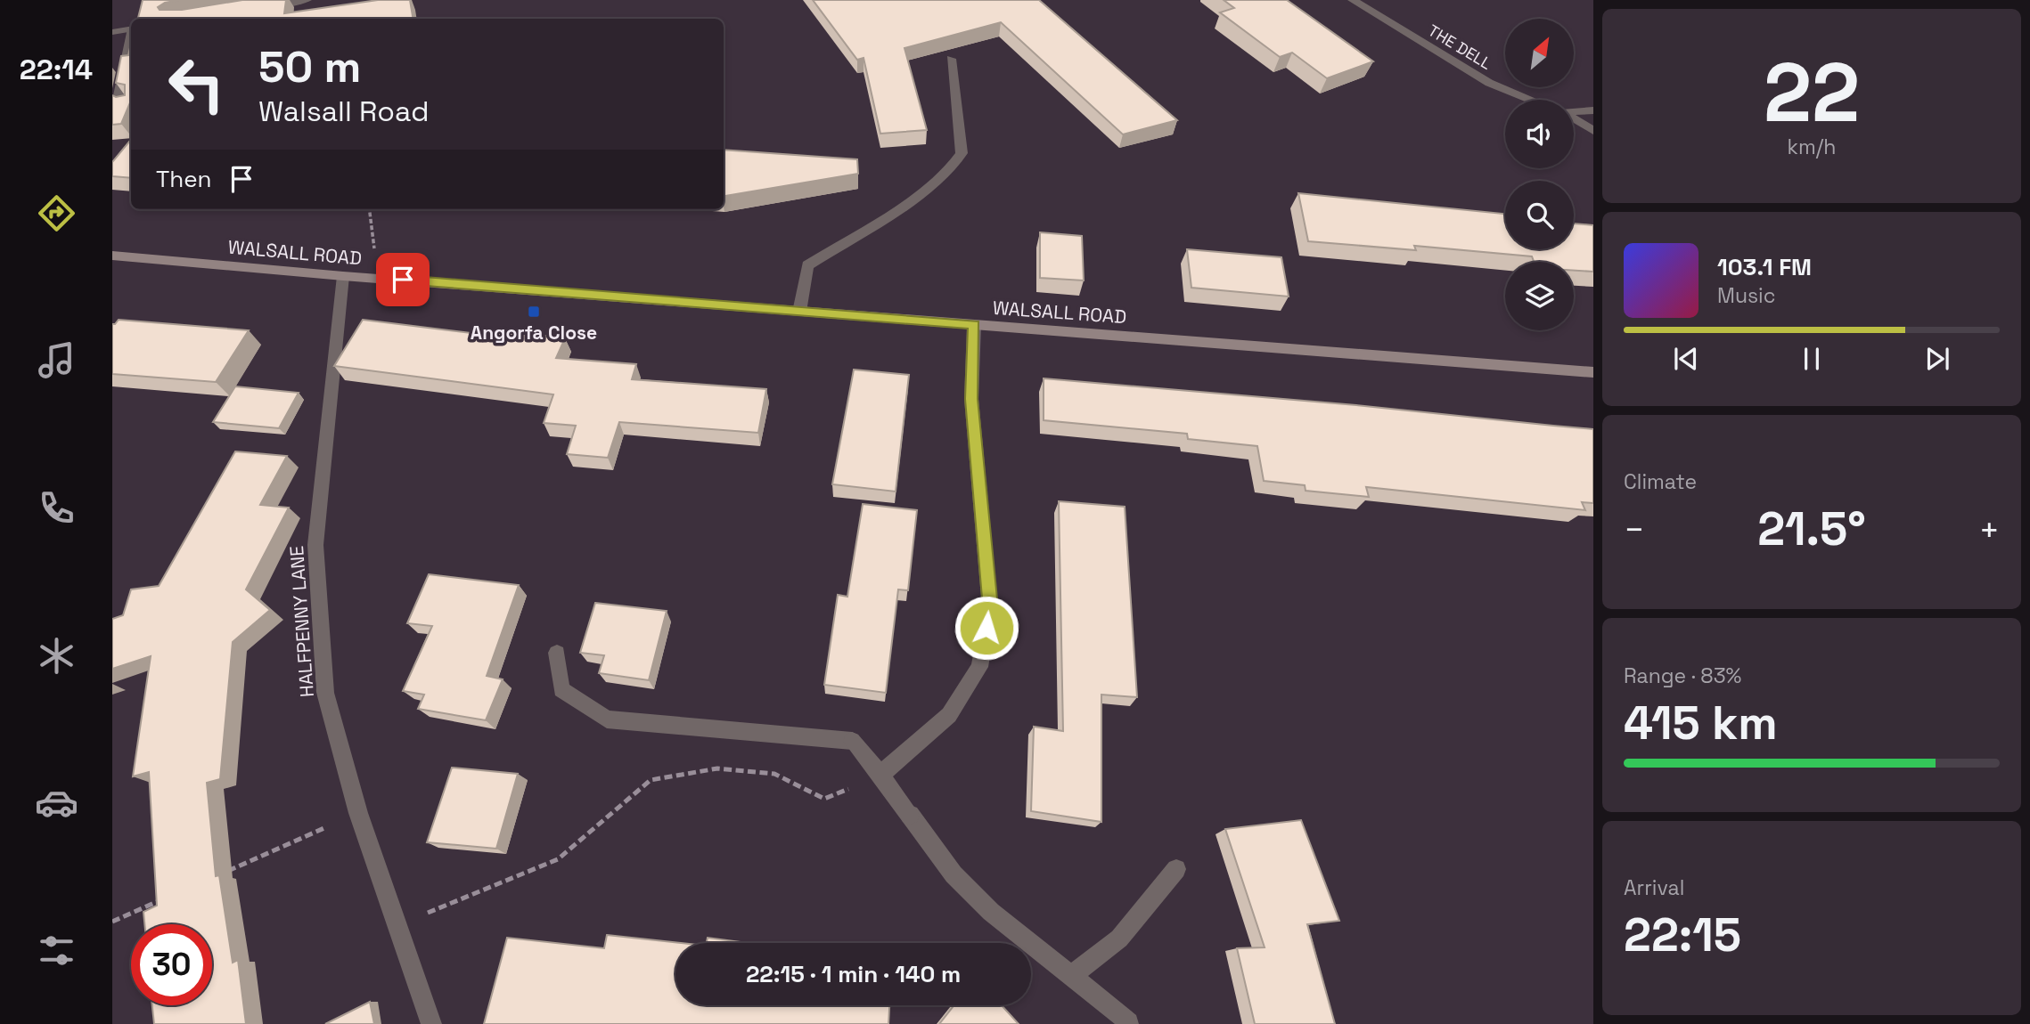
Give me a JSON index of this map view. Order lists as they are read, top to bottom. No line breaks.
{"streets":{"street":["THE DELL","WALSALL ROAD","HALFPENNY LANE"]},"crossings":[["WALSALL ROAD","HALFPENNY LANE"]],"places":{"transit":["Angorfa Close"]},"north":"top right","page":{"tabs":"22:14","tile":[["22","km/h"],"Climate",["Range · 83%","415 km"],["Arrival","22:15"]],"turn":["50 m","Walsall Road"],"then":"Then","song":["103.1 FM","Music"],"heat":["−","21.5°","+"],"limit":"30","trip":"22:15 · 1 min · 140 m"}}
